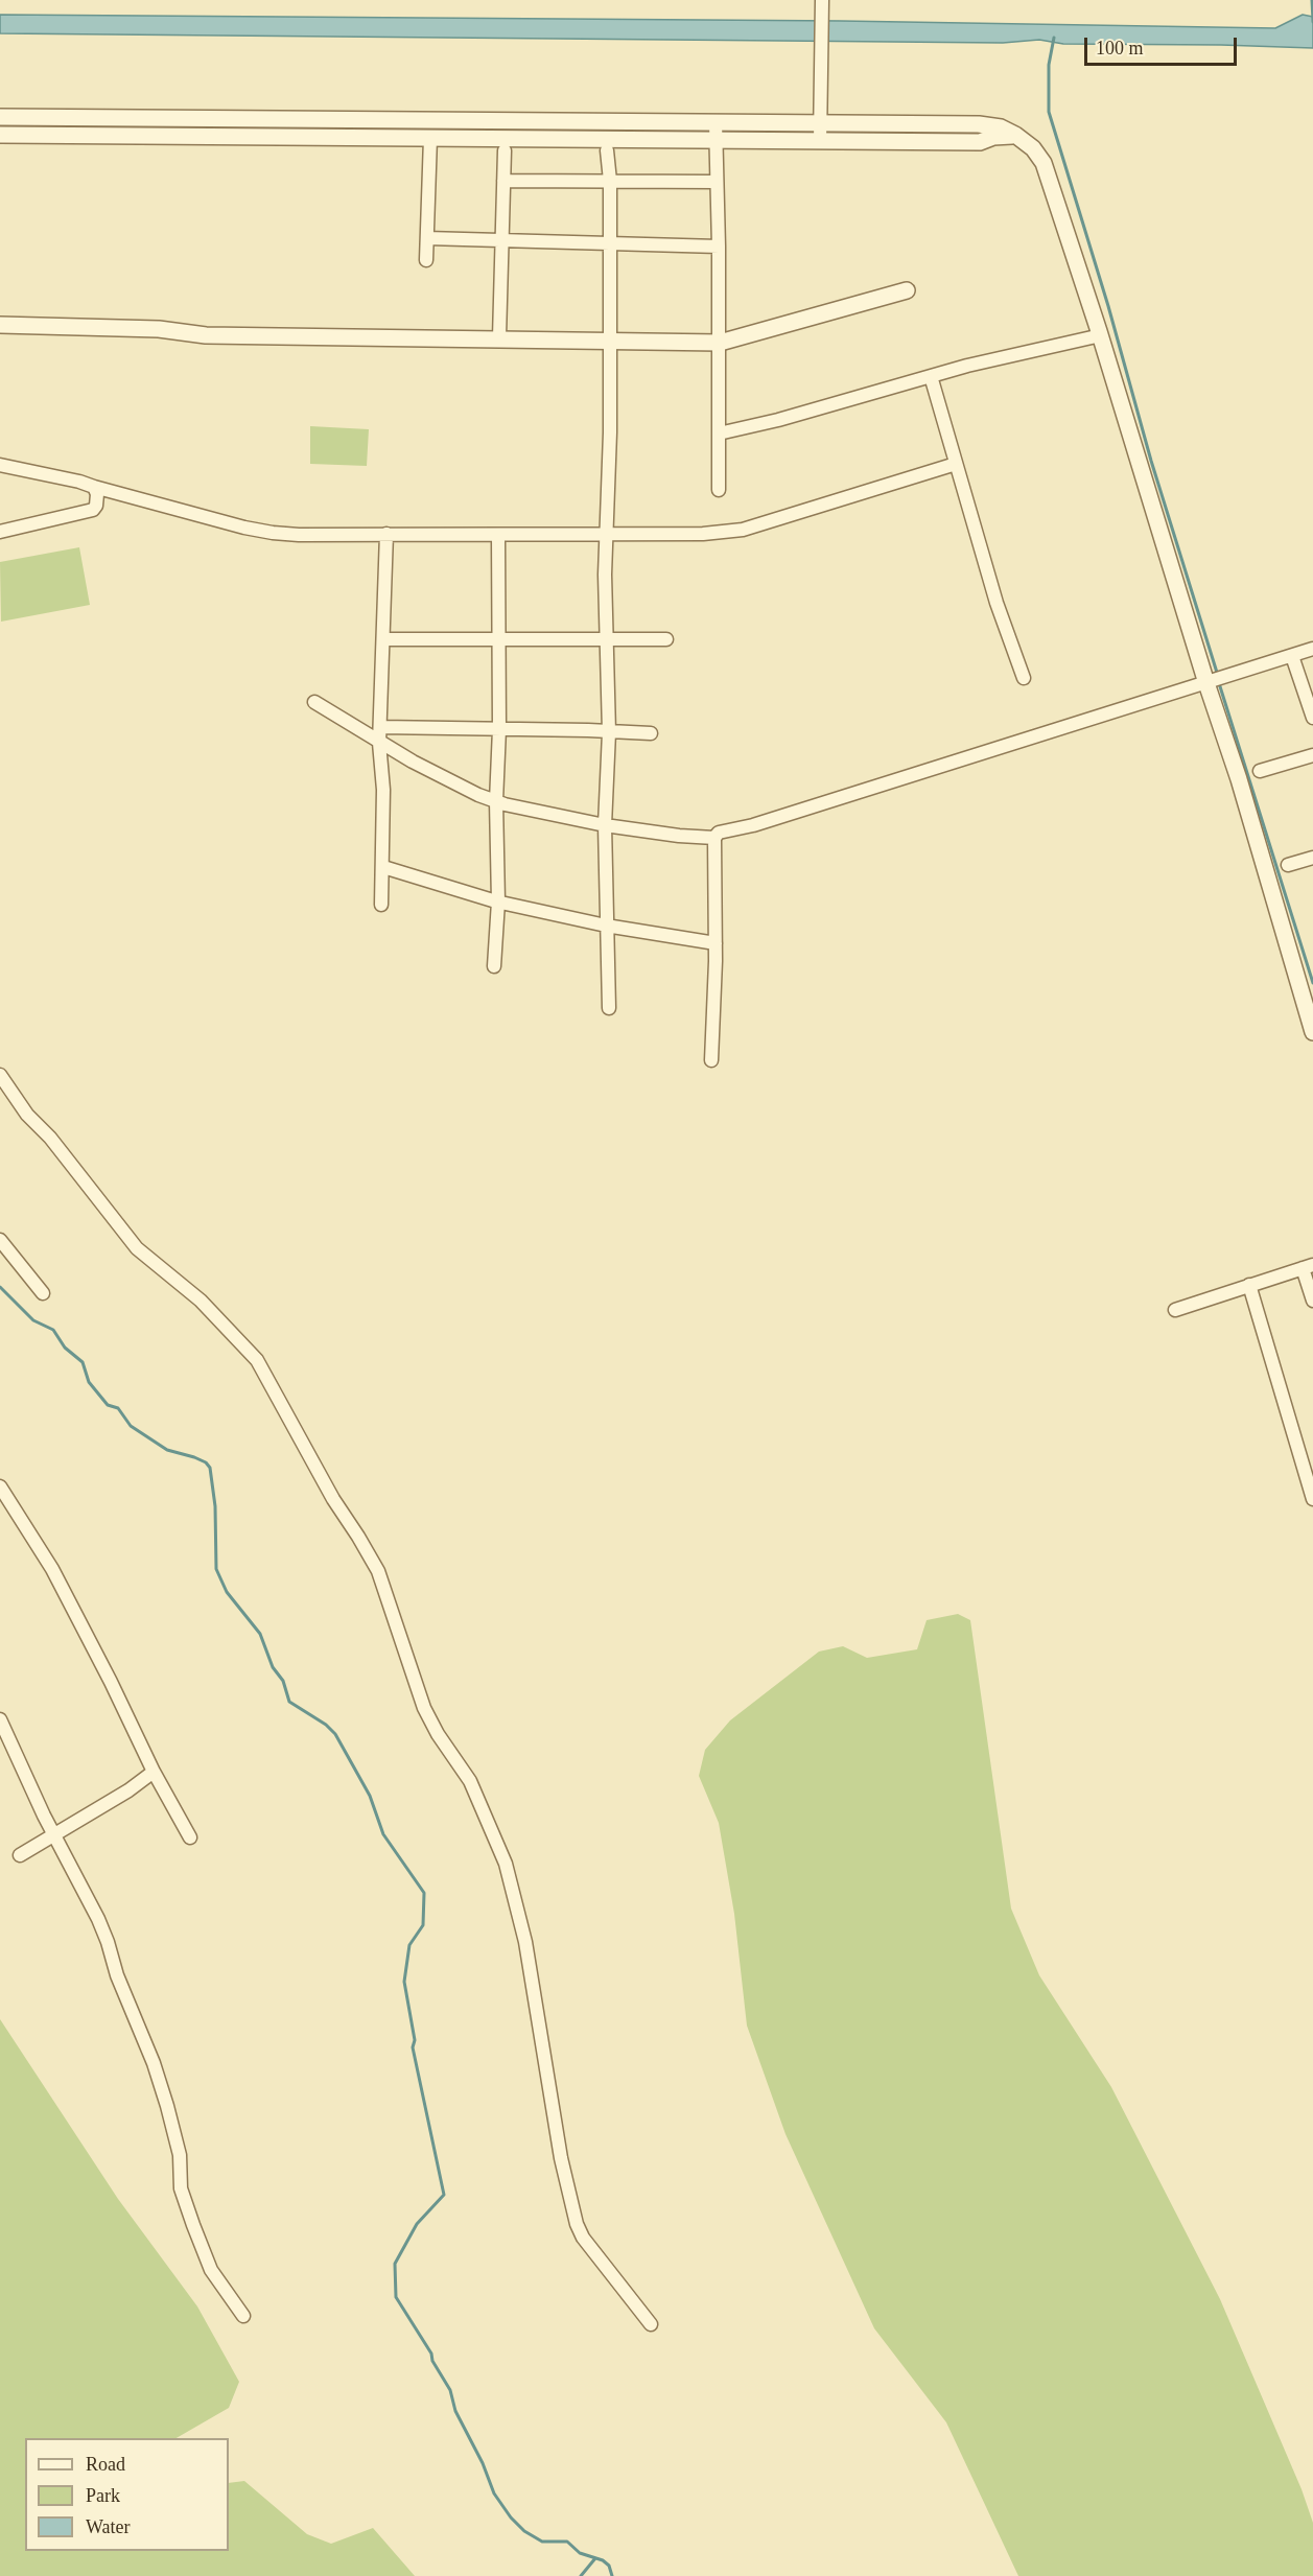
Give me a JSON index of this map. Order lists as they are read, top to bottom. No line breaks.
{"legend":["Road","Park","Water"],"scale_bar":"100 m"}
